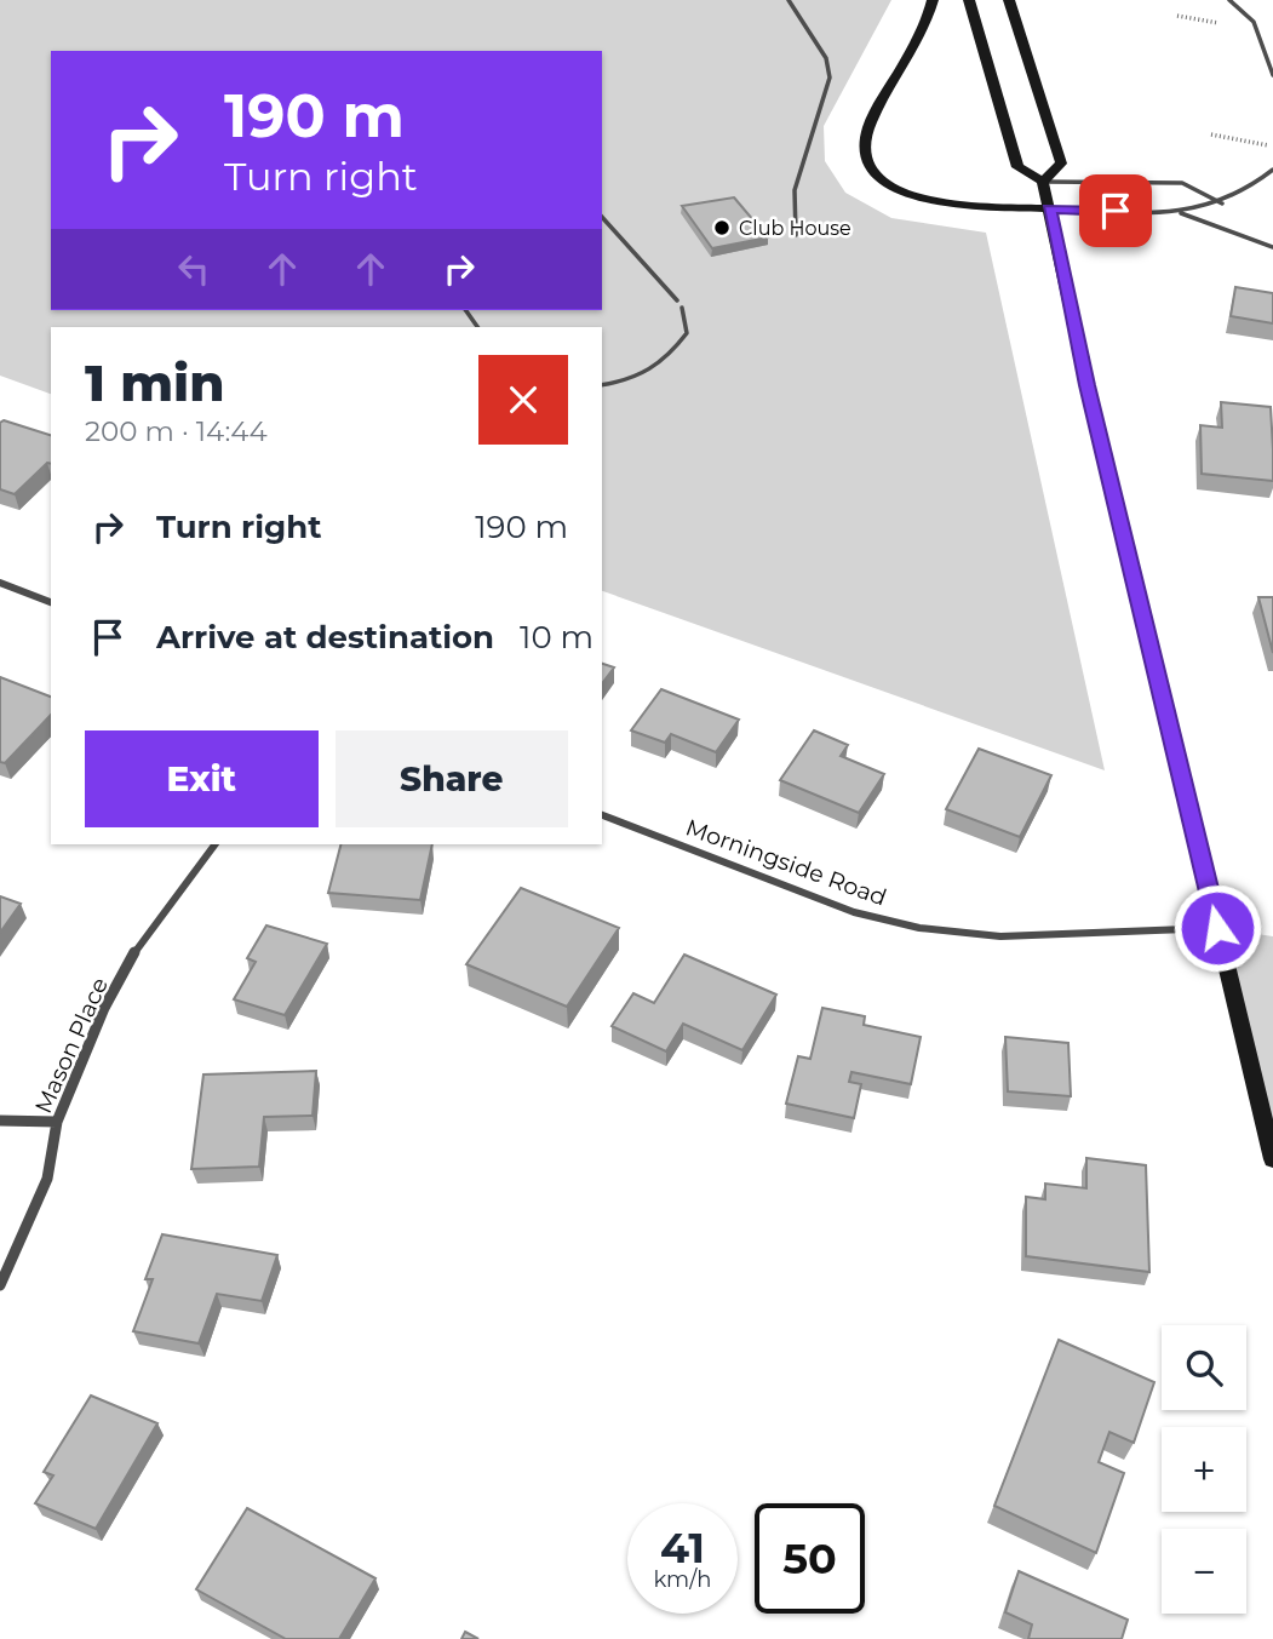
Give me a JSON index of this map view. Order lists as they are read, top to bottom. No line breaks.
{"streets":{"street":["Morningside Road","Mason Place"]},"places":["Club House"],"page":{"turn":["190 m","Turn right"],"heading":["1 min","200 m · 14:44"],"list":[{"name":"Turn right","value":"190 m"},{"name":"Arrive at destination","value":"10 m"}],"buttons":["Exit","Share"],"map_buttons":["+","−"],"speed":"41 km/h","limit":"50"}}
